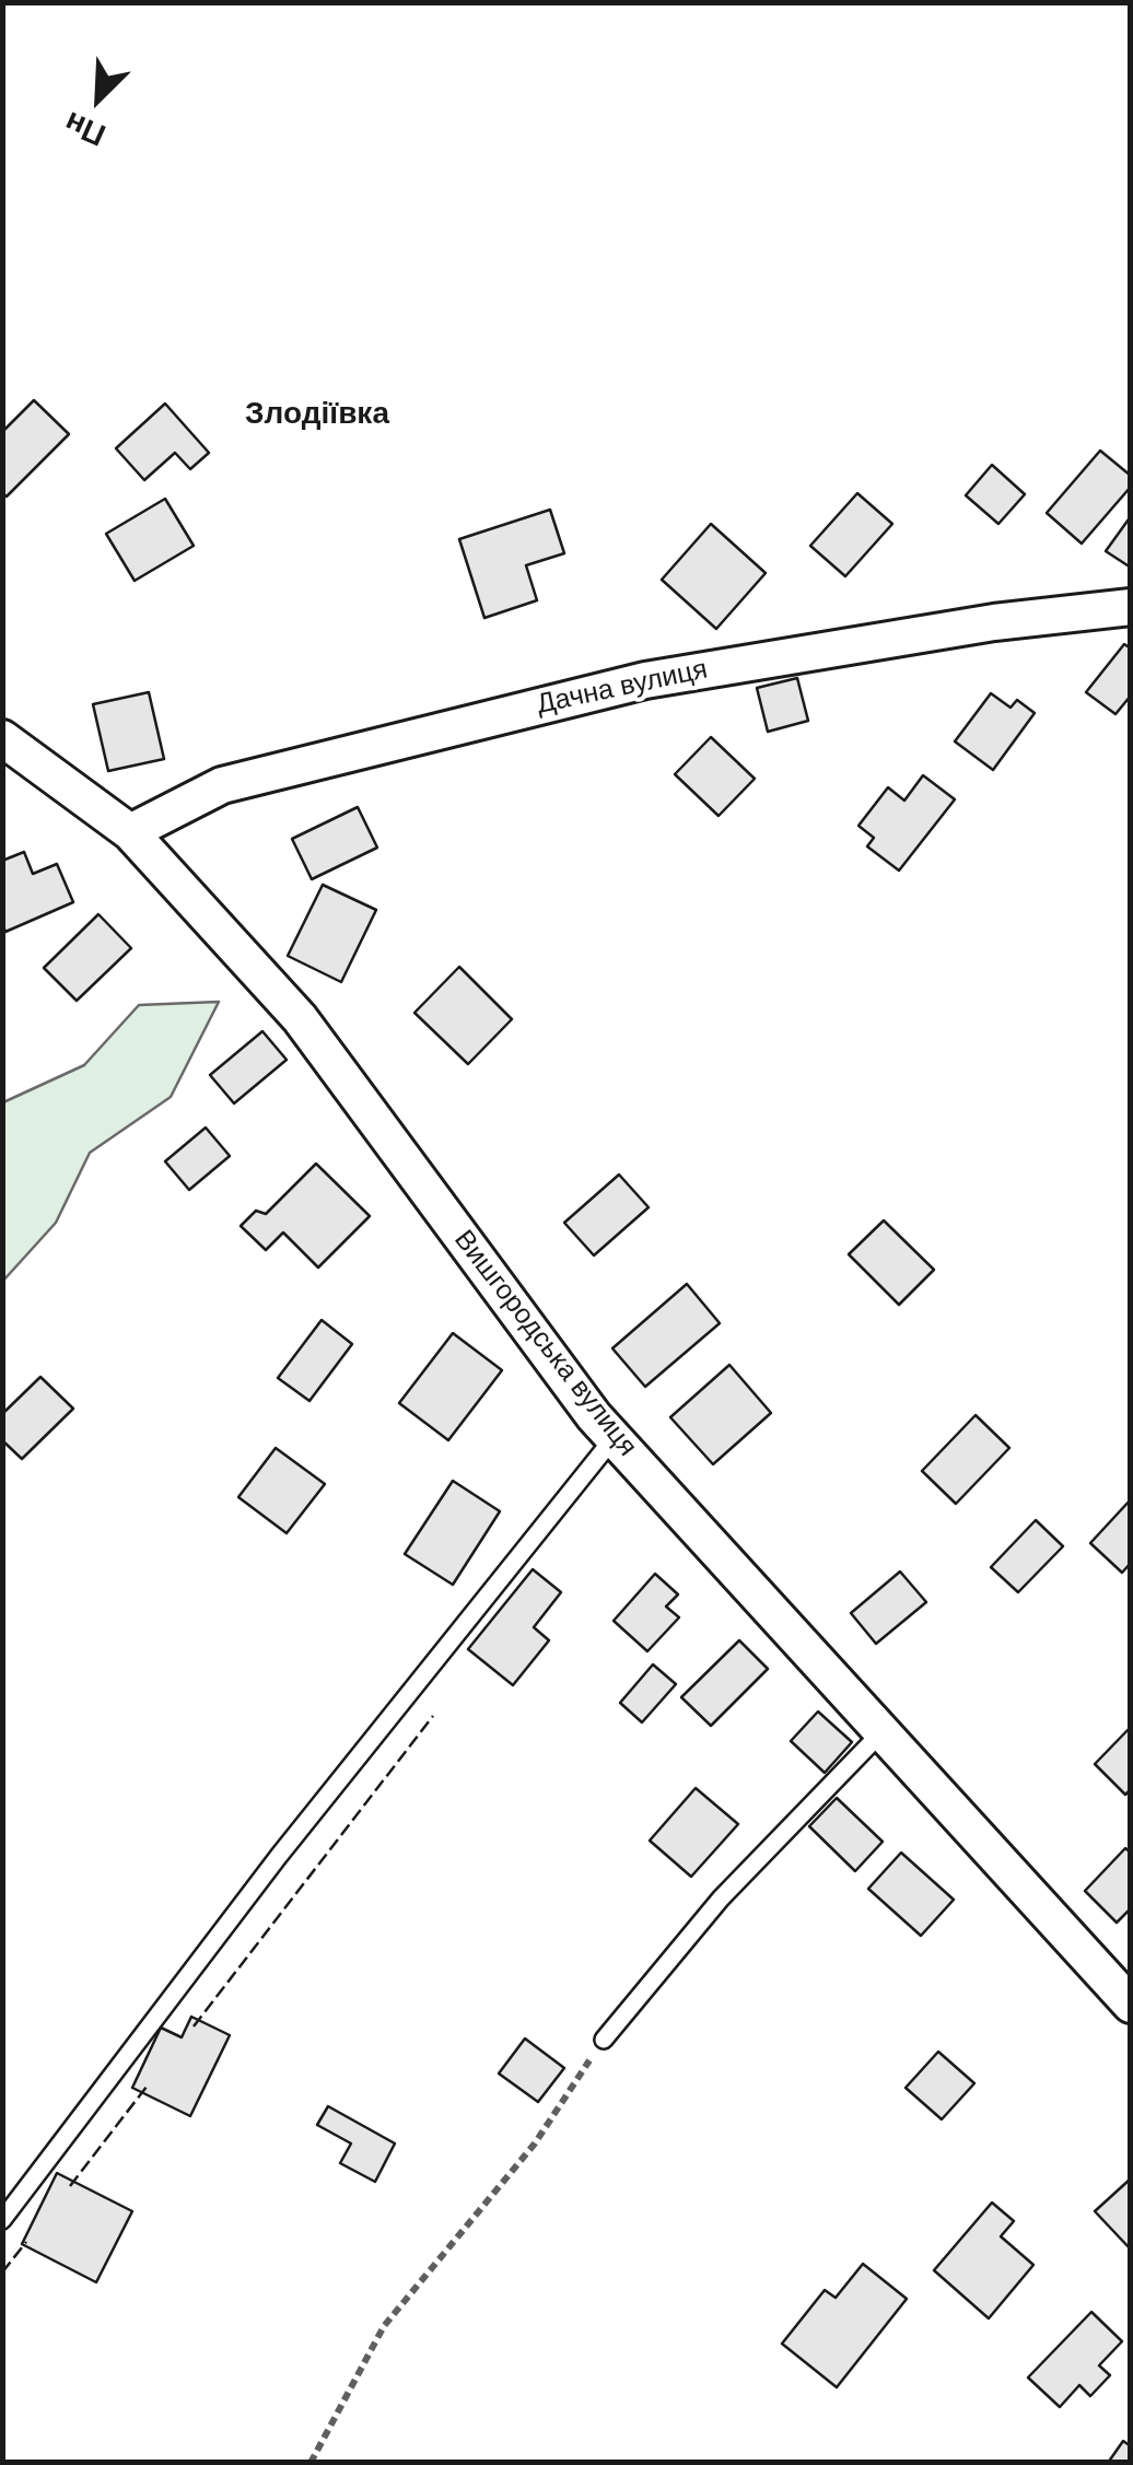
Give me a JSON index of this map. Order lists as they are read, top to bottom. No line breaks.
{"streets":{"street":["Дачна вулиця","Вишгородська вулиця"]},"crossings":[["Дачна вулиця","Вишгородська вулиця"]],"districts":["Злодіївка"],"north":"bottom left"}
